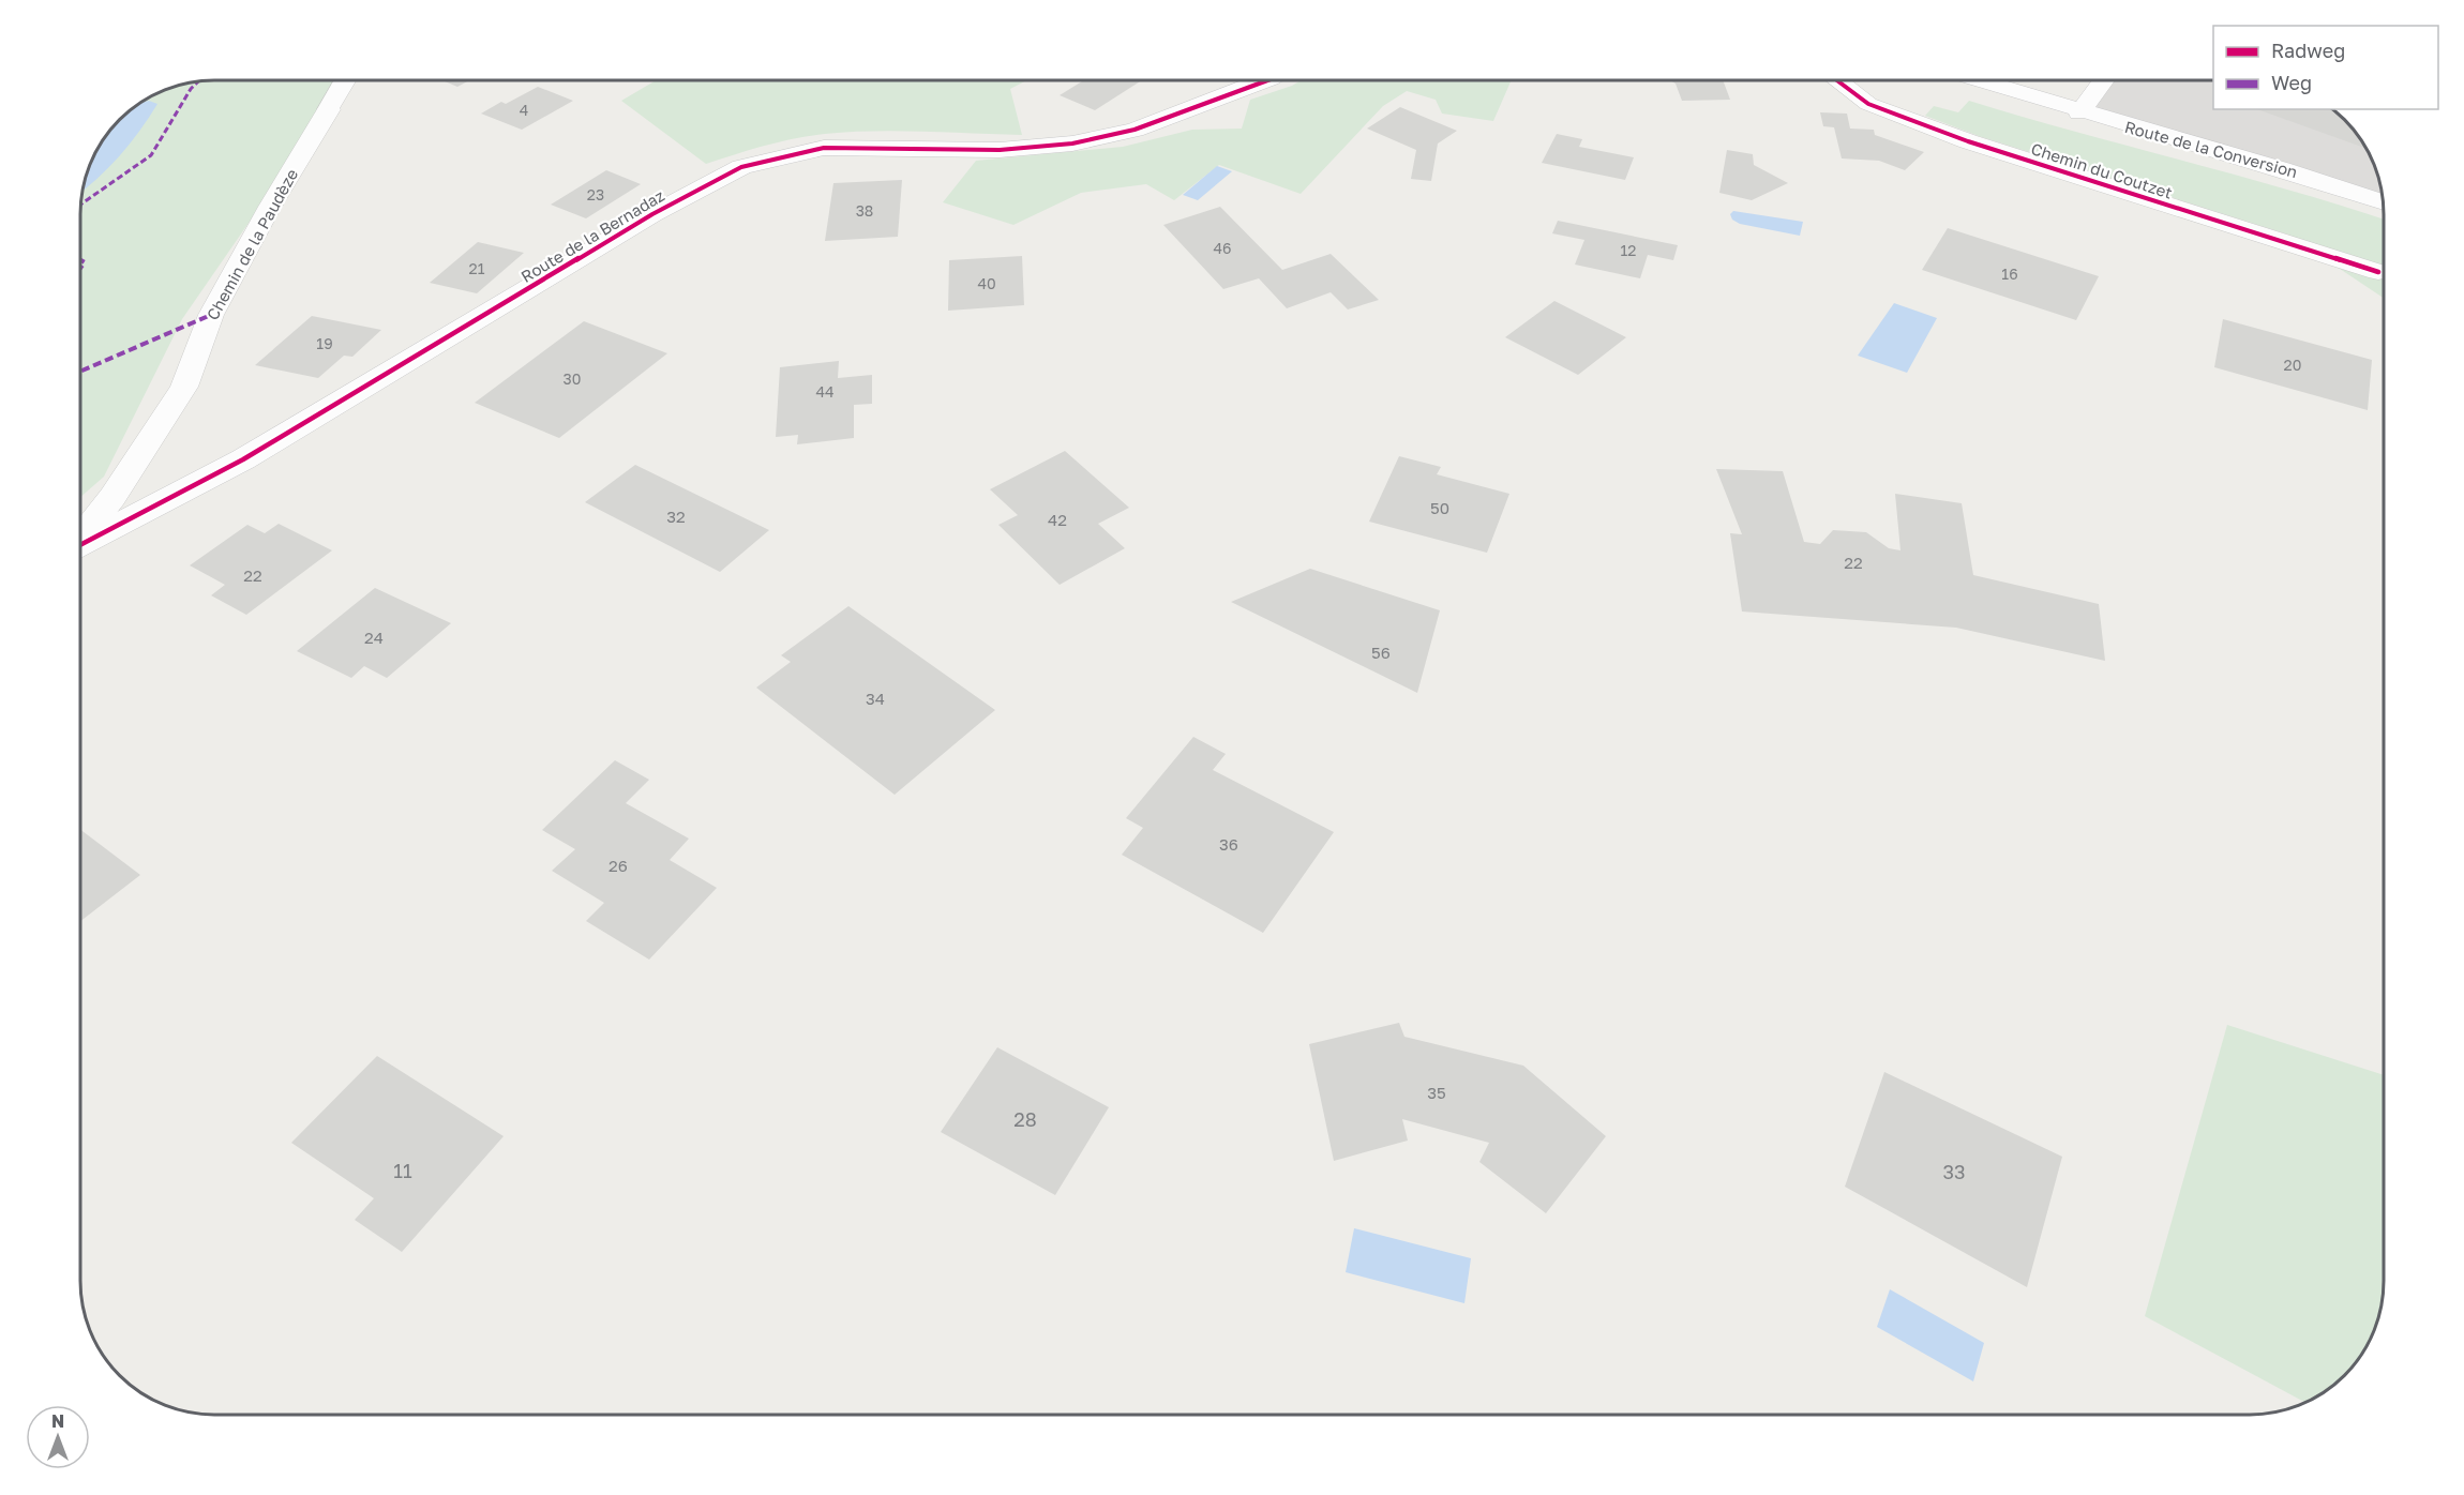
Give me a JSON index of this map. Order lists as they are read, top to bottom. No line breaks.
{"streets":{"street":["Route de la Conversion","Chemin du Coutzet","Route de la Bernadaz","Chemin de la Paudèze"]},"house_numbers":["4","23","38","46","12","21","16","40","19","20","30","44","50","32","42","22","22","24","56","34","36","26","35","28","11","33"],"legend":["Radweg","Weg"],"north":"top"}
